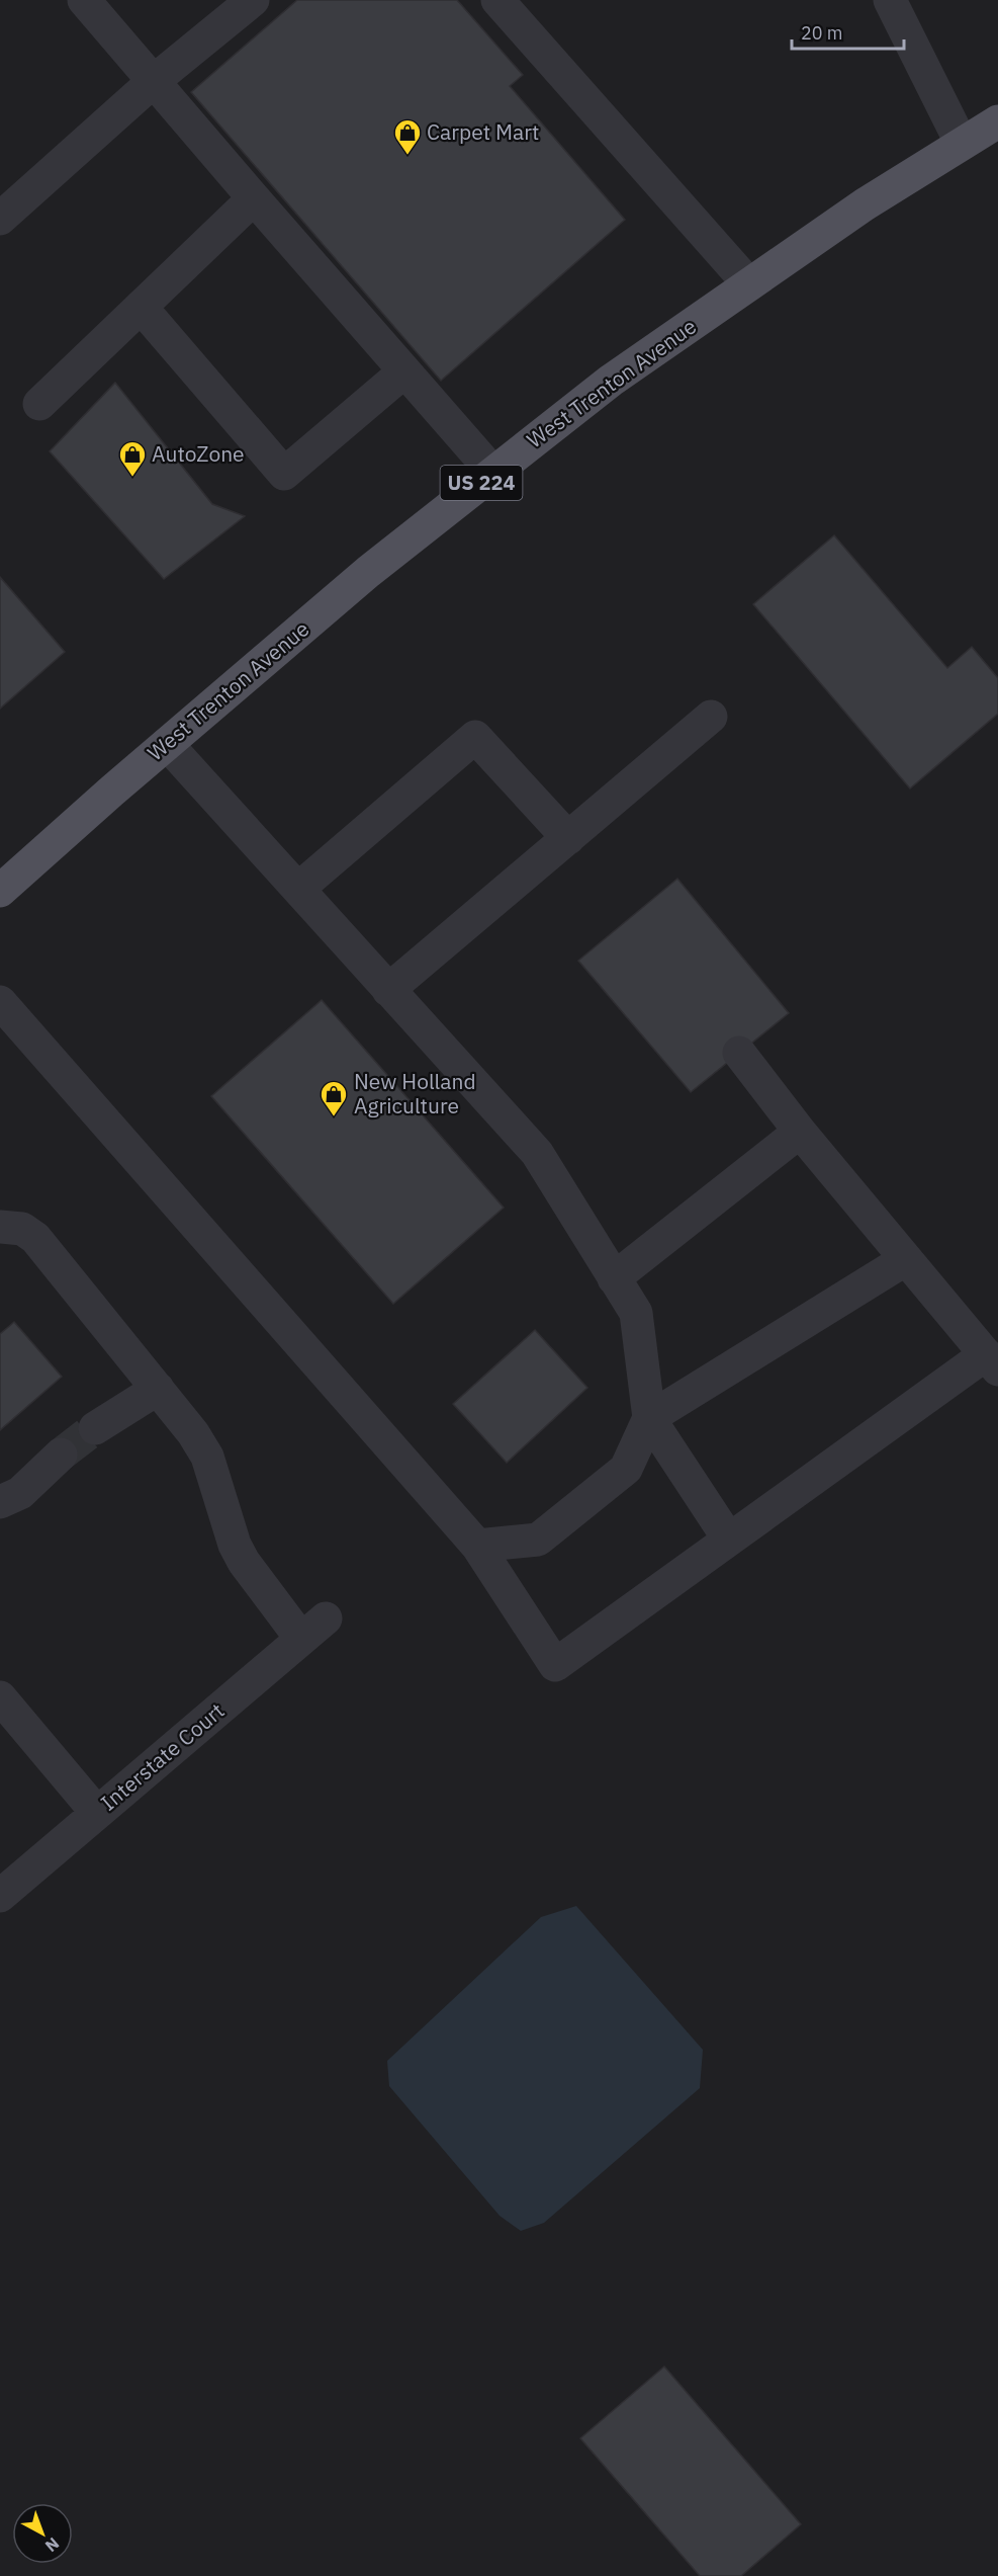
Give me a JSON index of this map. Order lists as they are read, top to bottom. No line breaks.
{"streets":{"main road":["West Trenton Avenue","US 224"],"street":["Interstate Court"]},"places":{"shop":["Carpet Mart","AutoZone","New Holland Agriculture"]},"scale_bar":"20 m","north":"bottom right"}
